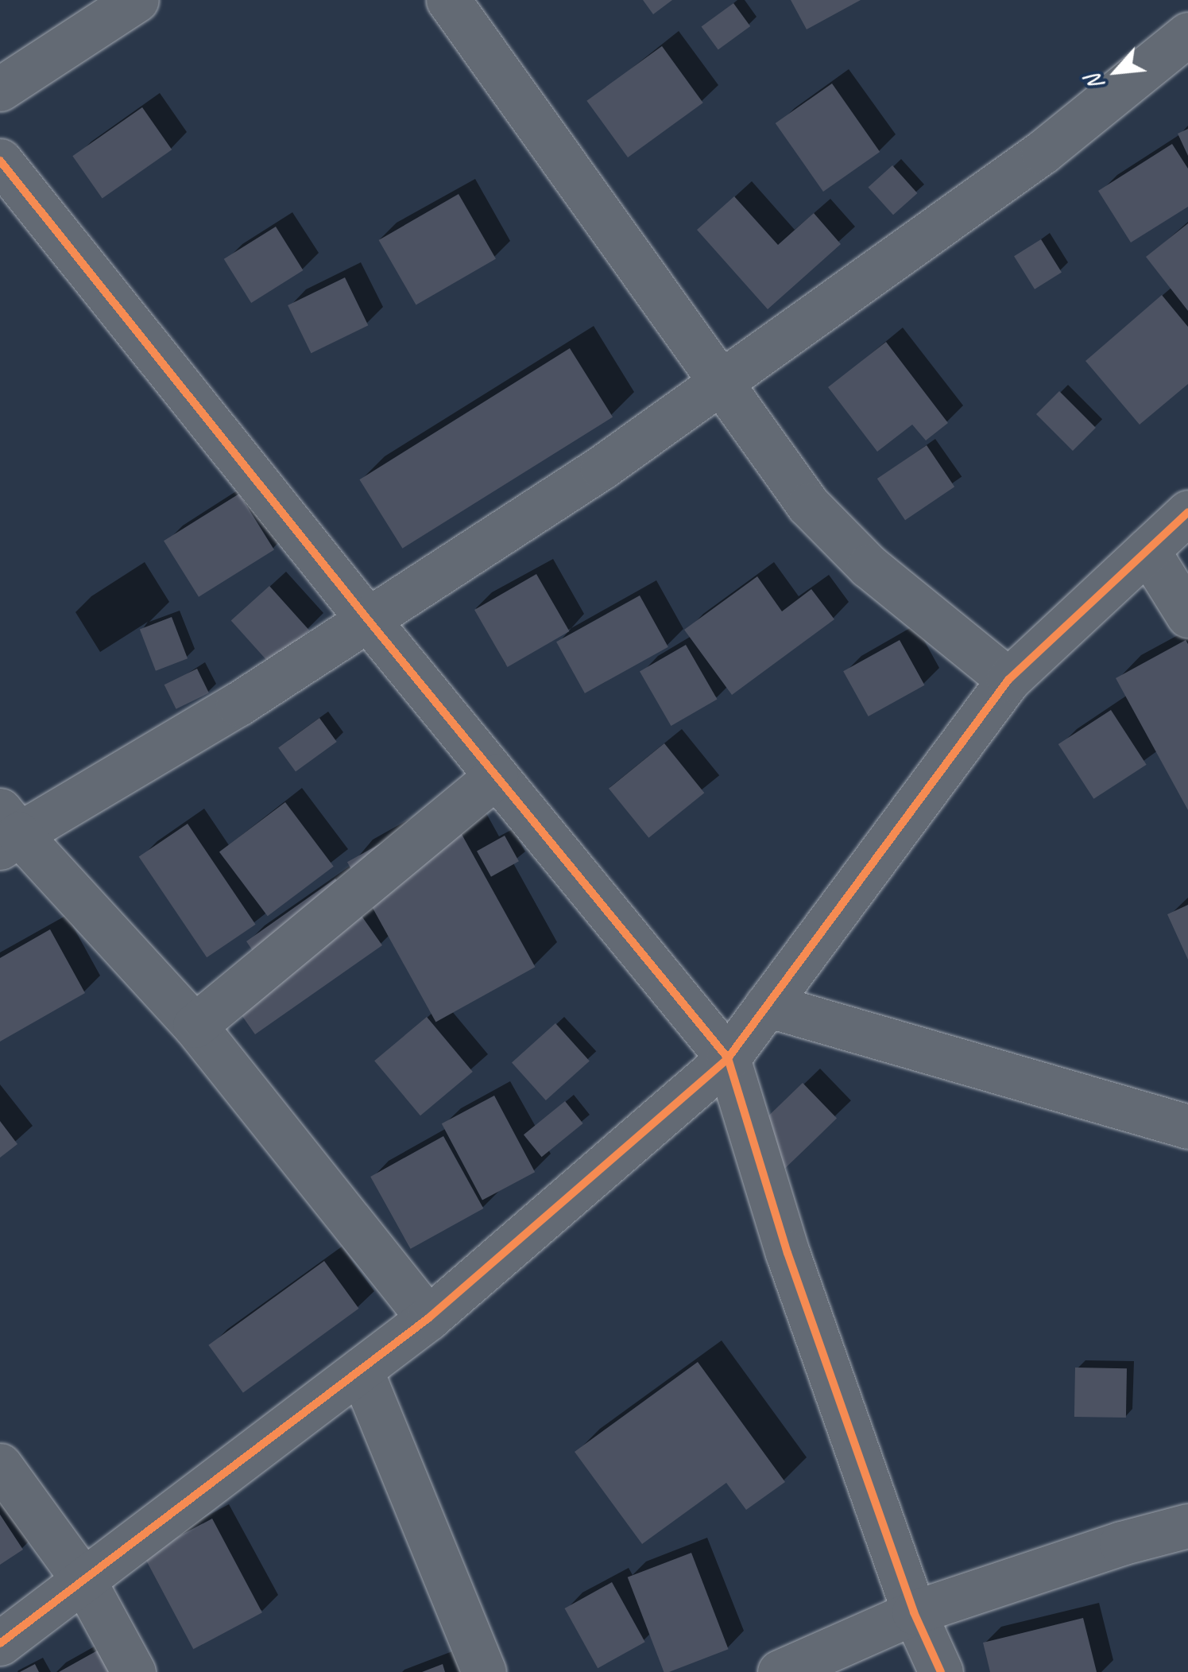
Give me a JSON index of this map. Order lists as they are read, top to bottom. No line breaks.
{"north":"bottom left"}
